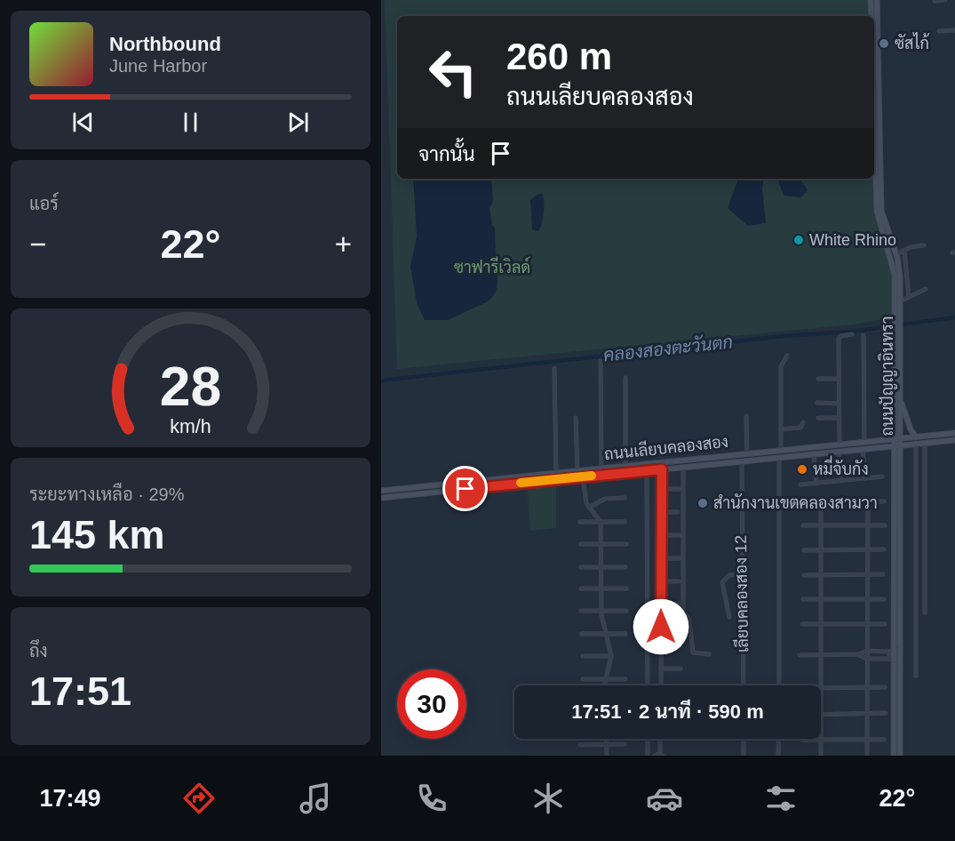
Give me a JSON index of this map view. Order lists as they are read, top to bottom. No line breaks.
{"streets":{"street":["ถนนปัญญาอินทรา","ถนนเลียบคลองสอง","เลียบคลองสอง 12"]},"crossings":[["ถนนปัญญาอินทรา","ถนนเลียบคลองสอง"],["ถนนเลียบคลองสอง","เลียบคลองสอง 12"]],"water":["คลองสองตะวันตก"],"parks":["ซาฟารีเวิลด์"],"places":["ซัสไก้","White Rhino","หมี่จับกัง","สำนักงานเขตคลองสามวา"],"page":{"turn":["260 m","ถนนเลียบคลองสอง"],"song":["Northbound","June Harbor"],"then":"จากนั้น","tile":["แอร์",["ระยะทางเหลือ · 29%","145 km"],["ถึง","17:51"]],"heat":["−","22°","+"],"limit":"30","trip":"17:51 · 2 นาที · 590 m","tabs":["17:49","22°"],"gauge":["28","km/h"]}}
